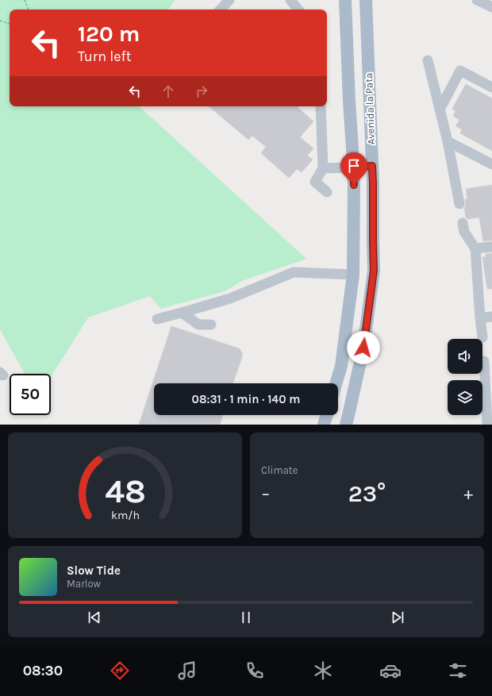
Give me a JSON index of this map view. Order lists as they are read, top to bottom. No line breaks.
{"streets":{"main road":["Avenida la Pata"]},"page":{"turn":["120 m","Turn left"],"limit":"50","trip":"08:31 · 1 min · 140 m","tile":"Climate","heat":["−","23°","+"],"song":["Slow Tide","Marlow"],"tabs":"08:30","gauge":["48","km/h"]}}
